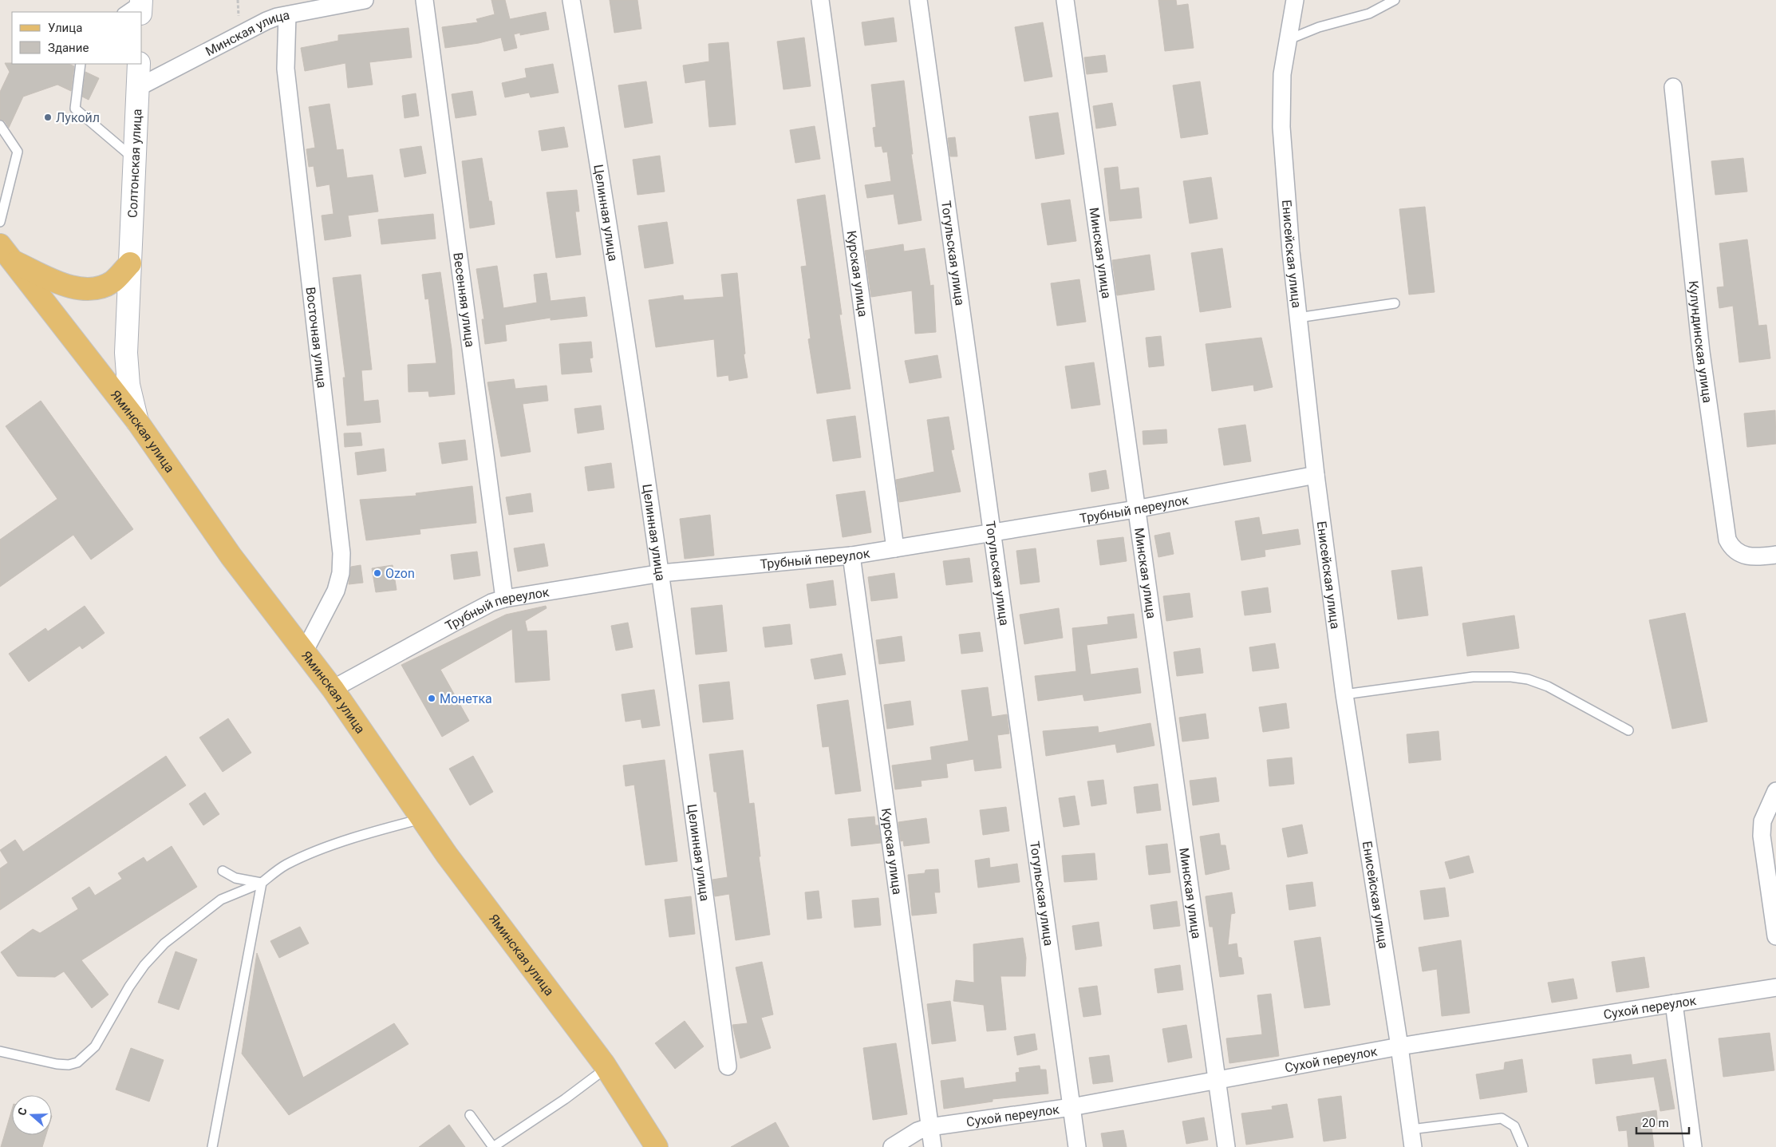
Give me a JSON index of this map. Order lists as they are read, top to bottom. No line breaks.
{"streets":{"main road":["Солтонская улица","Яминская улица"],"street":["Минская улица","Целинная улица","Тогульская улица","Енисейская улица","Курская улица","Весенняя улица","Восточная улица","Кулундинская улица","Трубный переулок","Сухой переулок"]},"crossings":[["Минская улица","Солтонская улица"],["Минская улица","Восточная улица"],["Минская улица","Трубный переулок"],["Минская улица","Сухой переулок"],["Солтонская улица","Яминская улица"],["Целинная улица","Трубный переулок"],["Тогульская улица","Трубный переулок"],["Тогульская улица","Сухой переулок"],["Енисейская улица","Трубный переулок"],["Енисейская улица","Сухой переулок"],["Курская улица","Трубный переулок"],["Курская улица","Сухой переулок"],["Весенняя улица","Трубный переулок"],["Восточная улица","Яминская улица"],["Яминская улица","Трубный переулок"]],"places":["Лукойл","Ozon","Монетка"],"legend":["Улица","Здание"],"scale_bar":"20 m","north":"left"}
